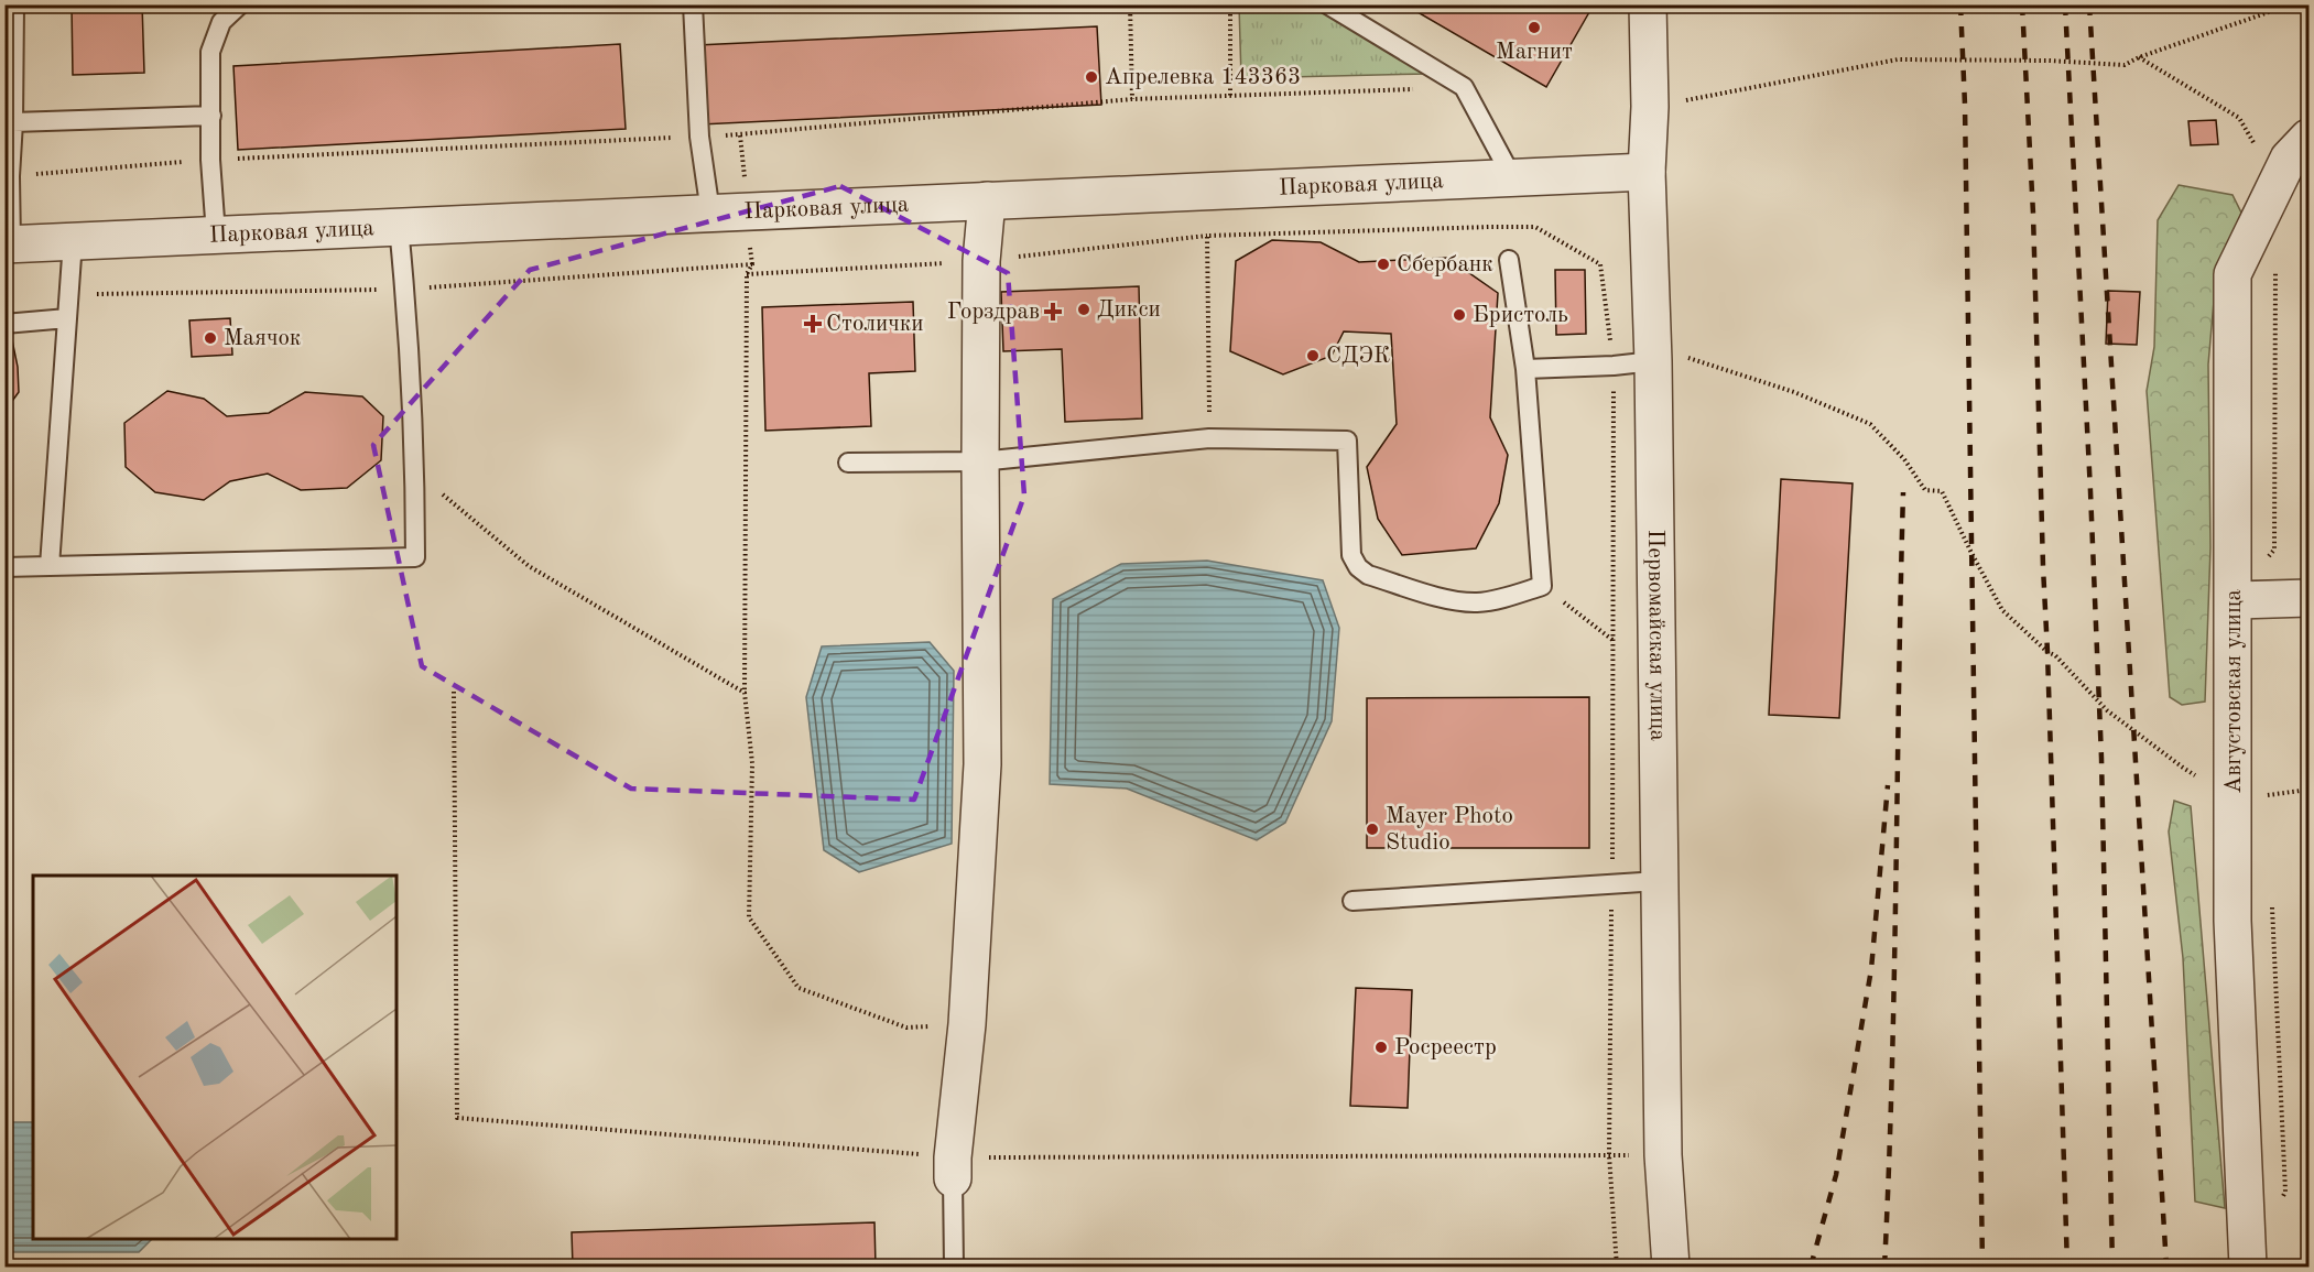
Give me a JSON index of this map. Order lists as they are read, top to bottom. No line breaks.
{"streets":{"street":["Парковая улица","Первомайская улица","Августовская улица"]},"crossings":[["Парковая улица","Первомайская улица"]],"places":{"other":["Магнит","Апрелевка 143363","Сбербанк","Дикси","Бристоль","Маячок","СДЭК","Mayer Photo Studio","Росреестр"],"health":["Горздрав","Столички"]}}
